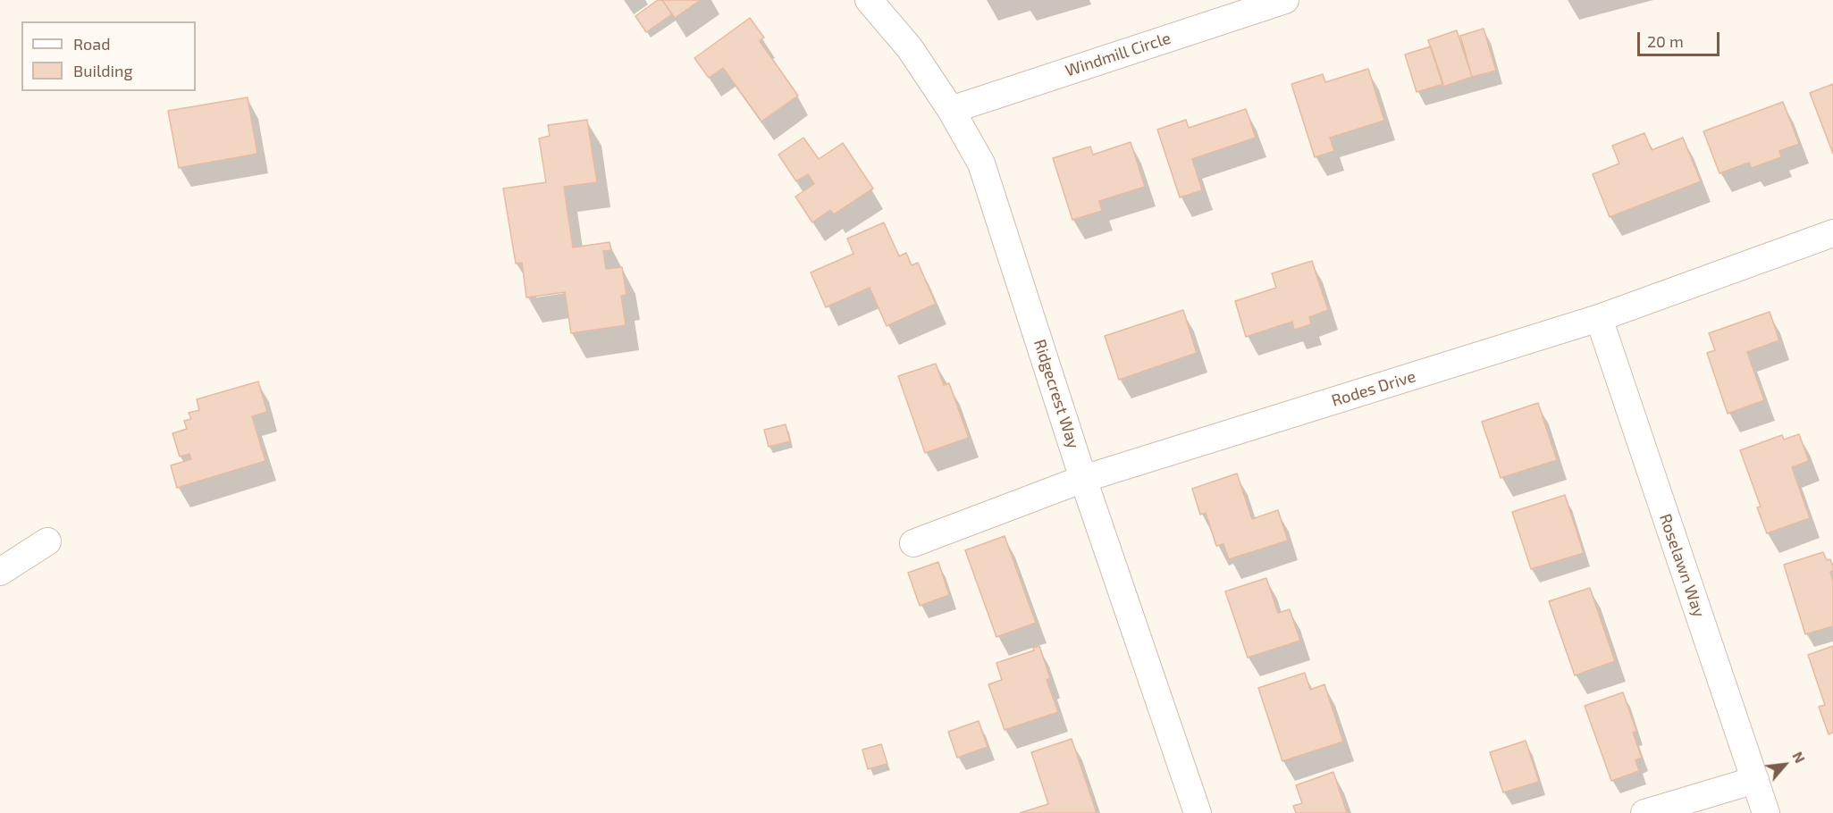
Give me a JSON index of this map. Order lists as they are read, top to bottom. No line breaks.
{"streets":{"street":["Windmill Circle","Rodes Drive","Ridgecrest Way","Roselawn Way"]},"crossings":[["Windmill Circle","Ridgecrest Way"],["Rodes Drive","Ridgecrest Way"],["Rodes Drive","Roselawn Way"]],"legend":["Road","Building"],"scale_bar":"20 m","north":"top right"}
